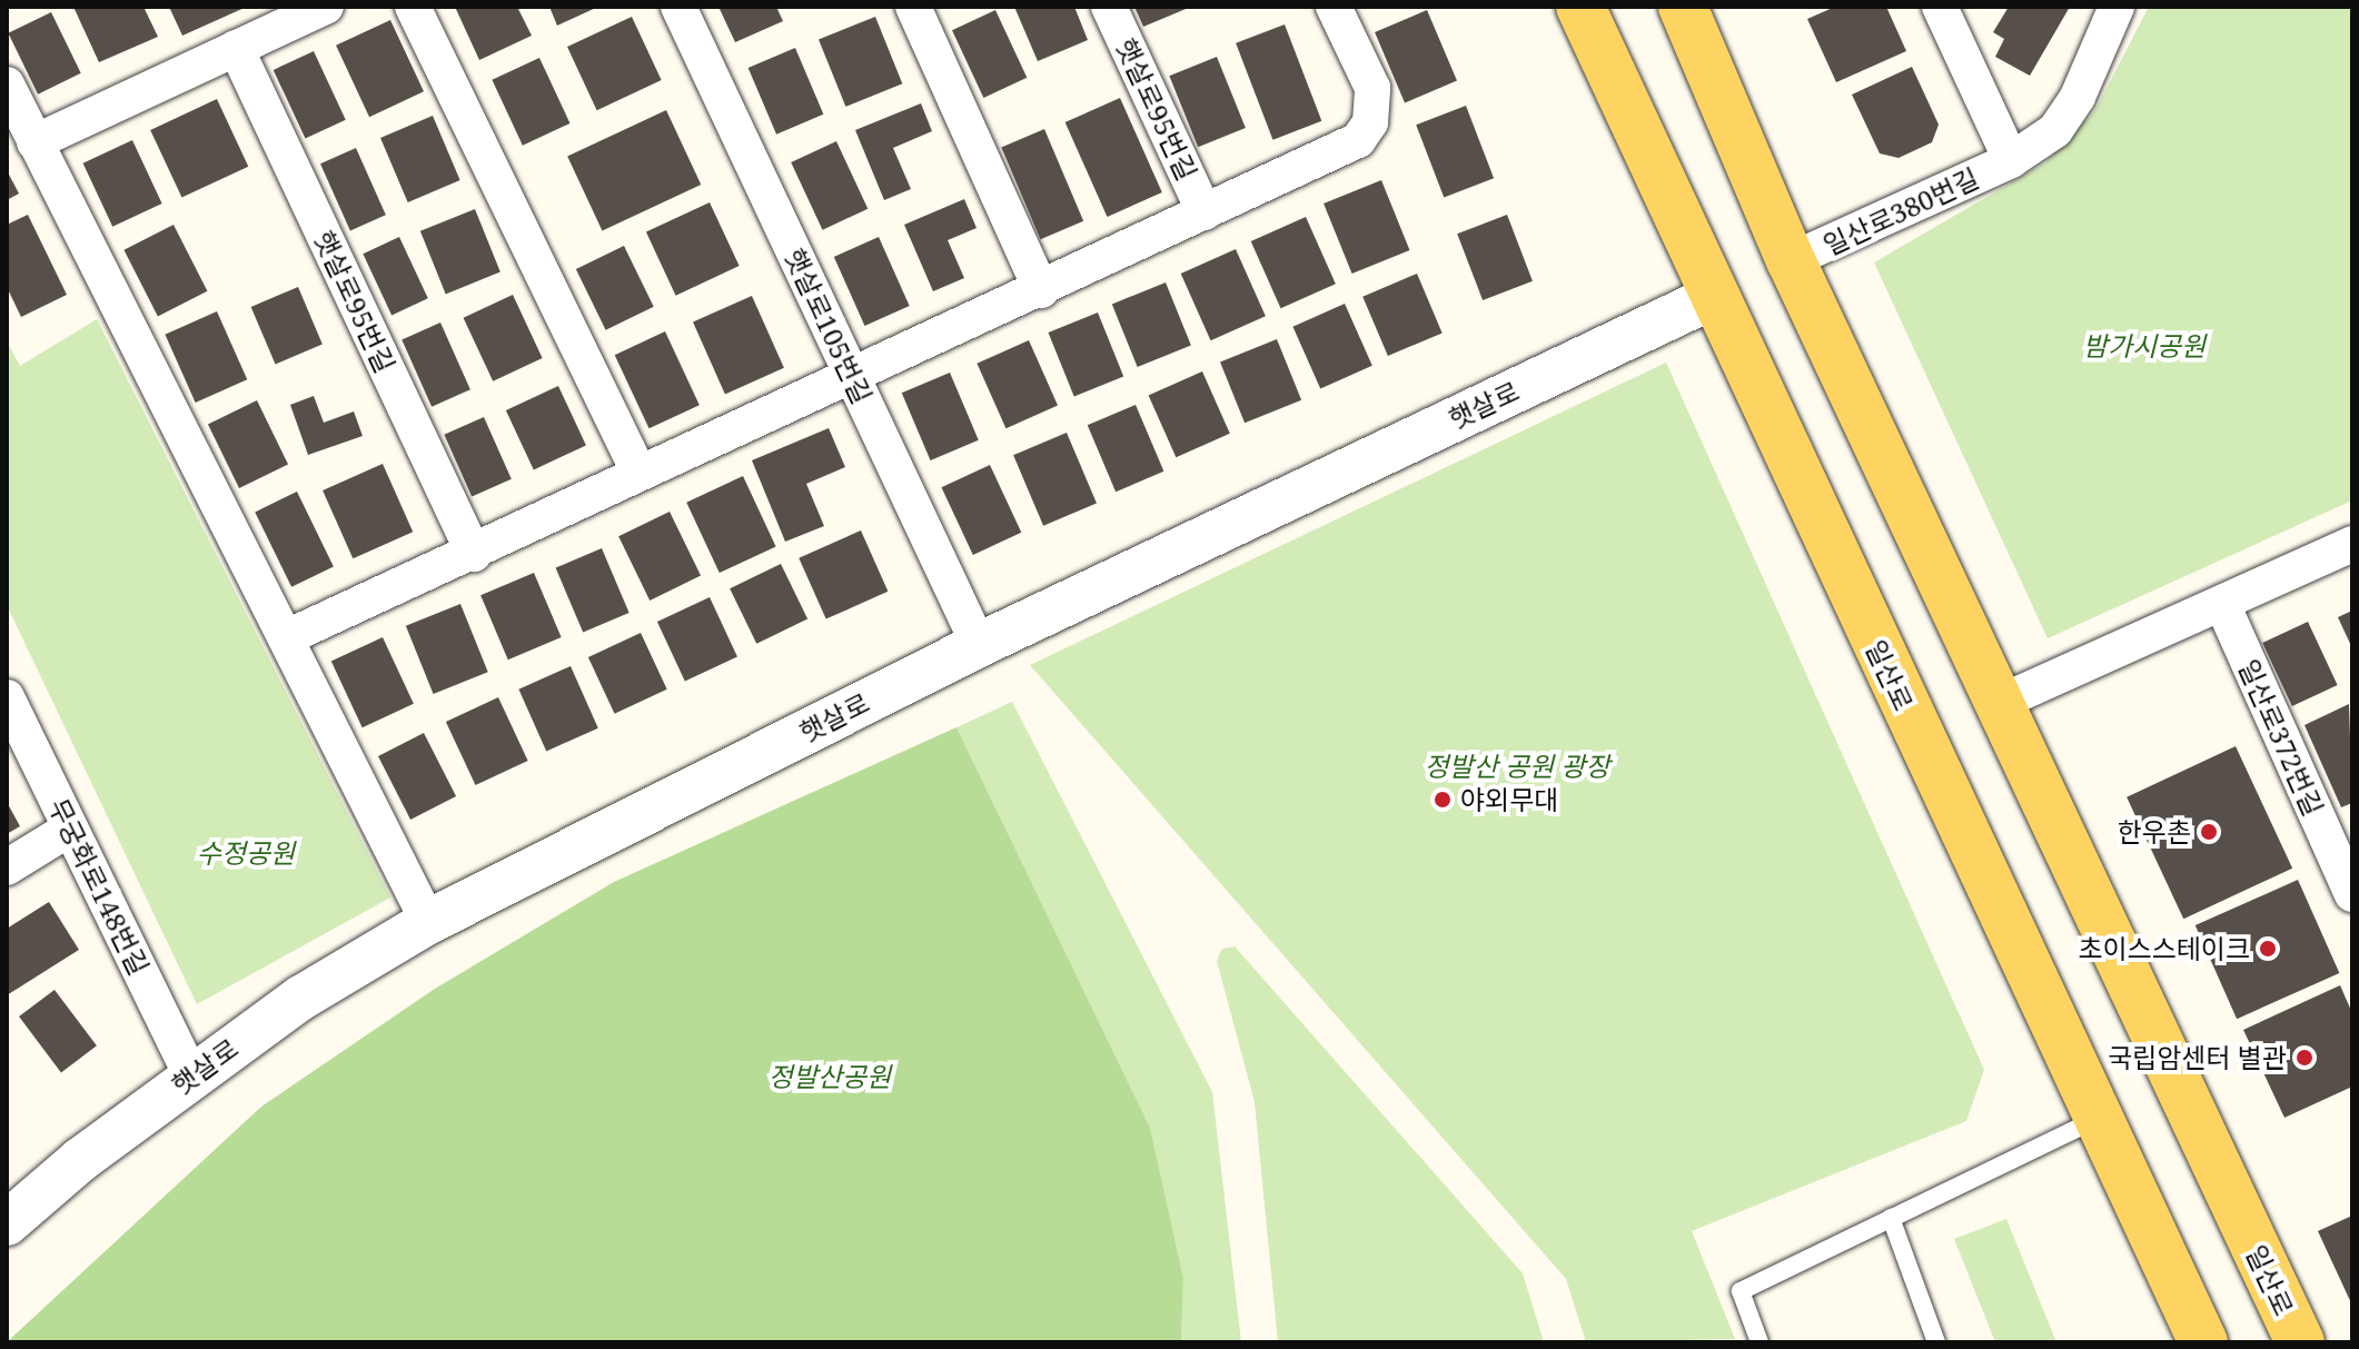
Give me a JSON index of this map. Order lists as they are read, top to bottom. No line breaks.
{"streets":{"main road":["일산로"],"street":["햇살로95번길","일산로380번길","햇살로105번길","햇살로","일산로372번길","무궁화로148번길"]},"crossings":[["햇살로95번길","햇살로105번길"],["일산로380번길","일산로"],["햇살로105번길","햇살로"],["햇살로","일산로"],["햇살로","무궁화로148번길"]],"parks":["밤가시공원","정발산 공원 광장","수정공원","정발산공원"],"places":["야외무대","한우촌","초이스스테이크","국립암센터 별관"]}
